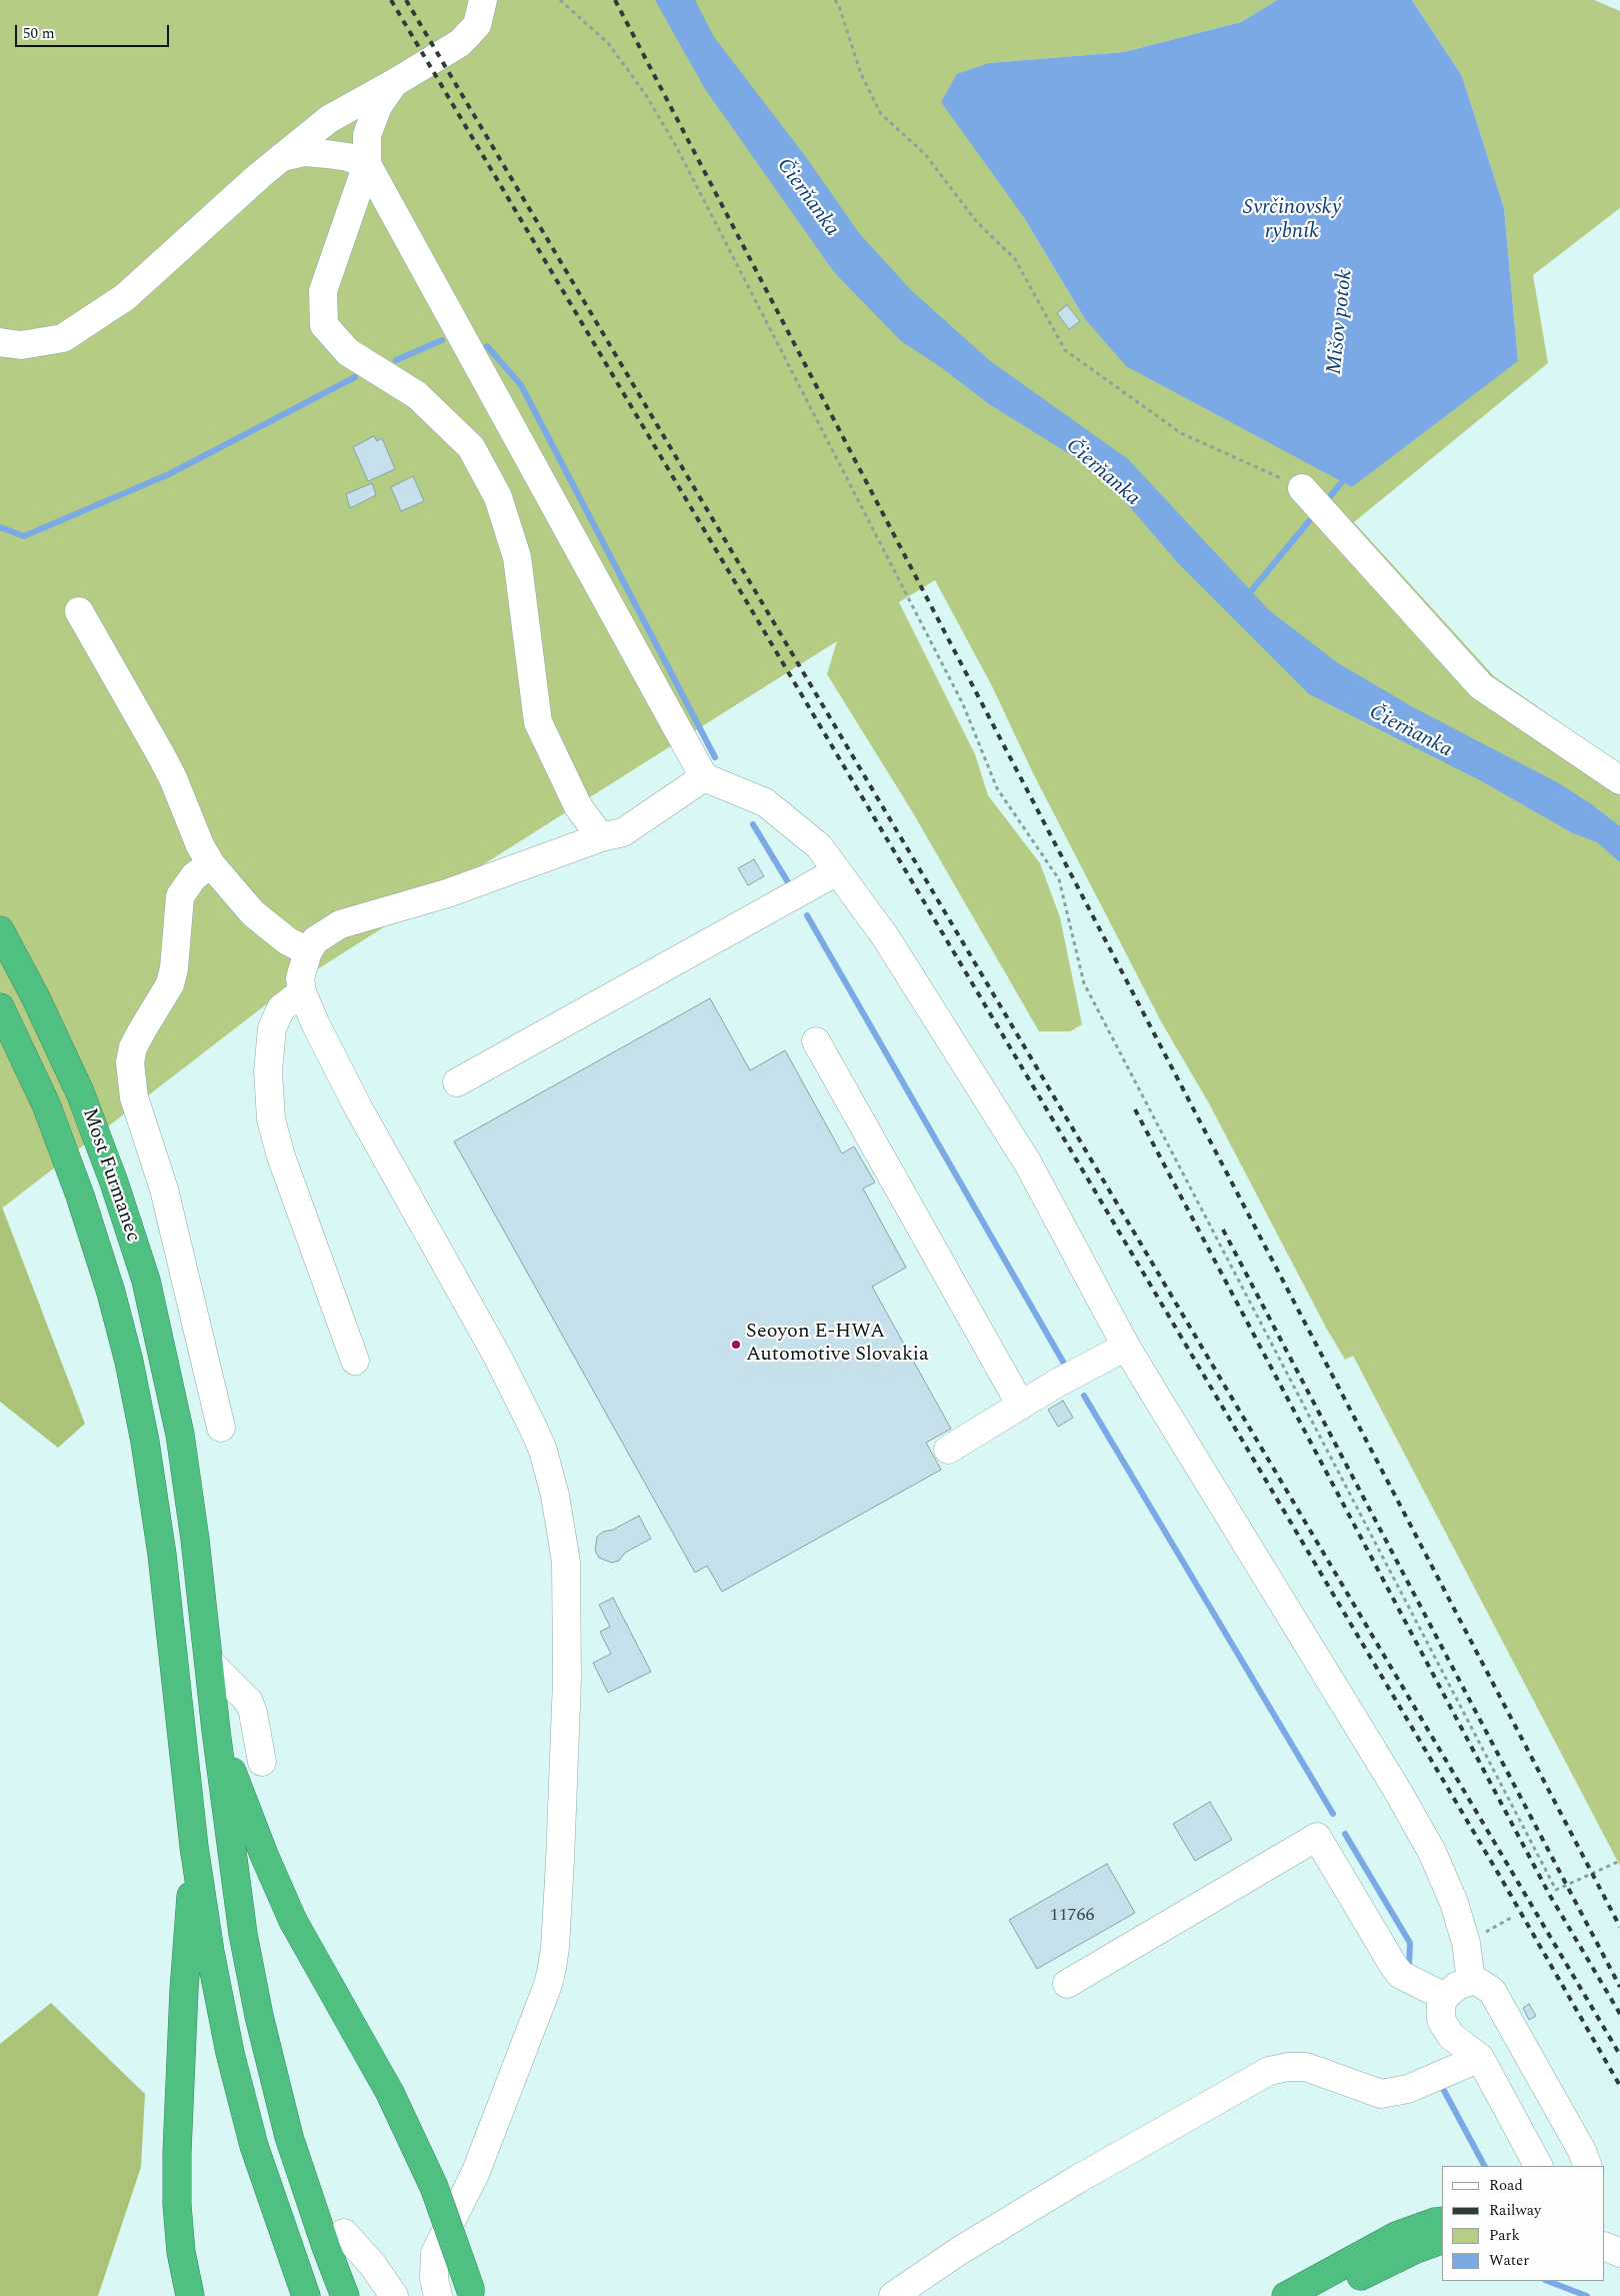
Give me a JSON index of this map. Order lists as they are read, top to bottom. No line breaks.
{"streets":{"highway":["Most Furmanec"]},"water":["Čierňanka","Svrčinovský rybník","Mišov potok"],"places":["Seoyon E-HWA Automotive Slovakia"],"house_numbers":["11766"],"legend":["Road","Railway","Park","Water"],"scale_bar":"50 m"}
